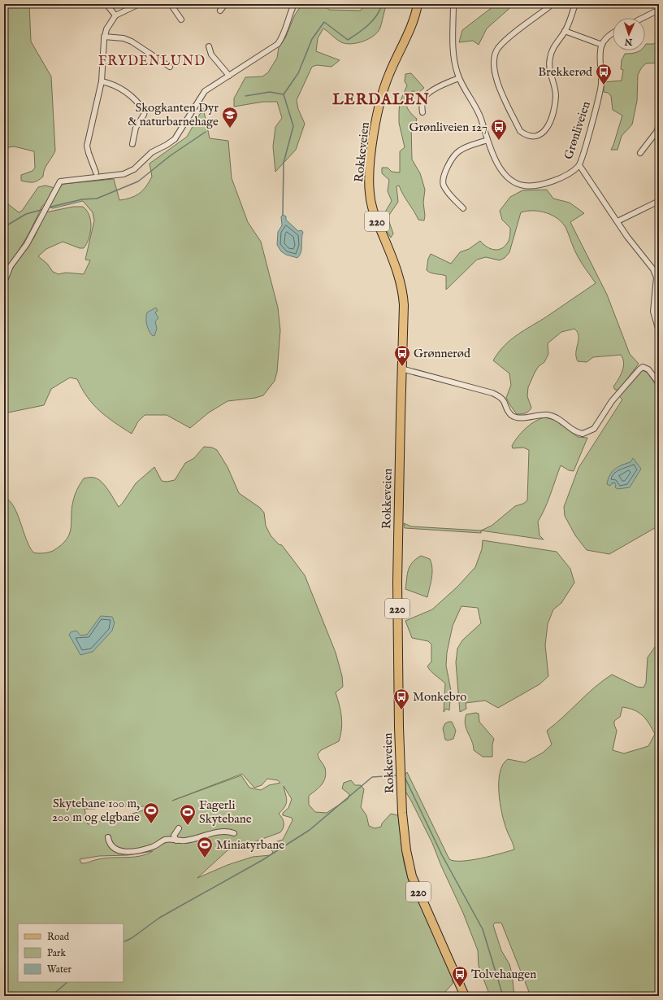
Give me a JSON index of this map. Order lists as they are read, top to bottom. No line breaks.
{"streets":{"main road":["Rokkeveien","220"],"street":["Grønliveien"]},"districts":["FRYDENLUND","LERDALEN"],"places":{"bus stop":["Brekkerød","Grønliveien 127","Grønnerød","Monkebro","Tolvehaugen"],"school or university":["Skogkanten Dyr & naturbarnehage"],"sports":["Skytebane 100 m, 200 m og elgbane","Fagerli Skytebane","Miniatyrbane"]},"legend":["Road","Park","Water"],"north":"bottom"}
